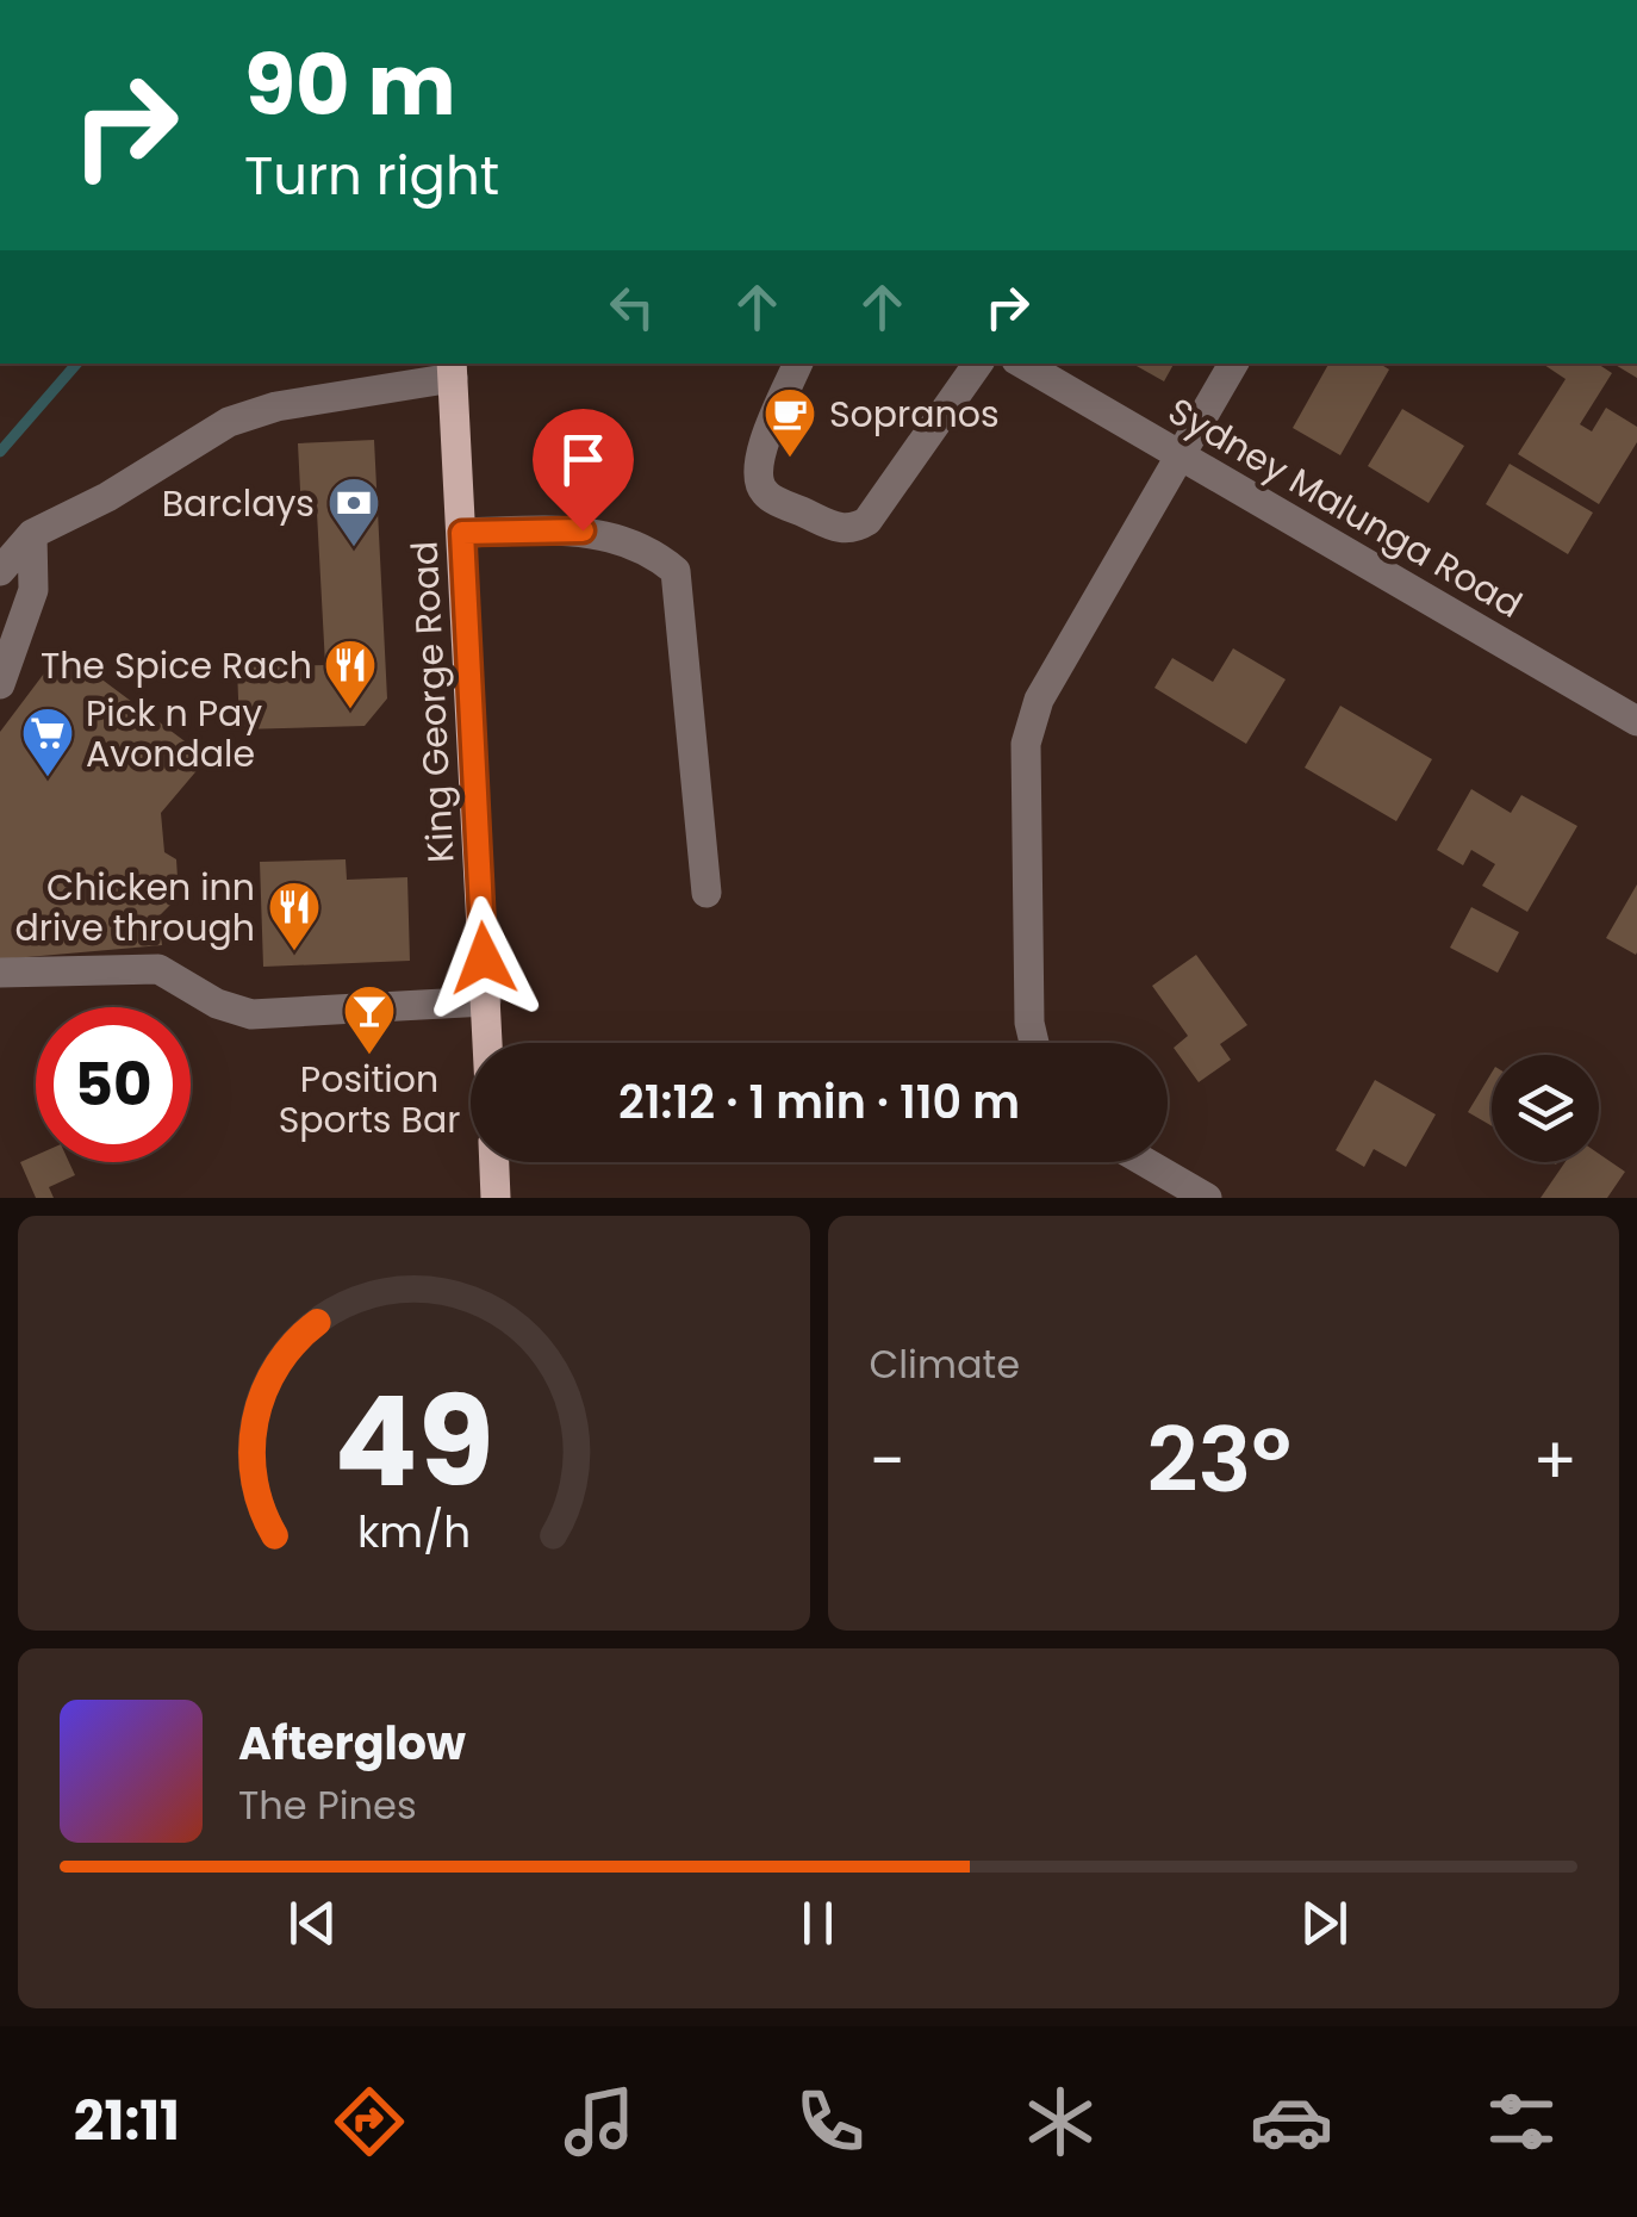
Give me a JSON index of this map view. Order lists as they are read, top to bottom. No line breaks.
{"streets":{"main road":["King George Road"],"street":["Sydney Malunga Road"]},"places":{"cafe":["Sopranos"],"bank":["Barclays"],"restaurant":["The Spice Rach","Chicken inn drive through"],"supermarket":["Pick n Pay Avondale"],"bar":["Position Sports Bar"]},"page":{"turn":["90 m","Turn right"],"limit":"50","trip":"21:12 · 1 min · 110 m","tile":"Climate","heat":["−","23°","+"],"song":["Afterglow","The Pines"],"tabs":"21:11","gauge":["49","km/h"]}}
